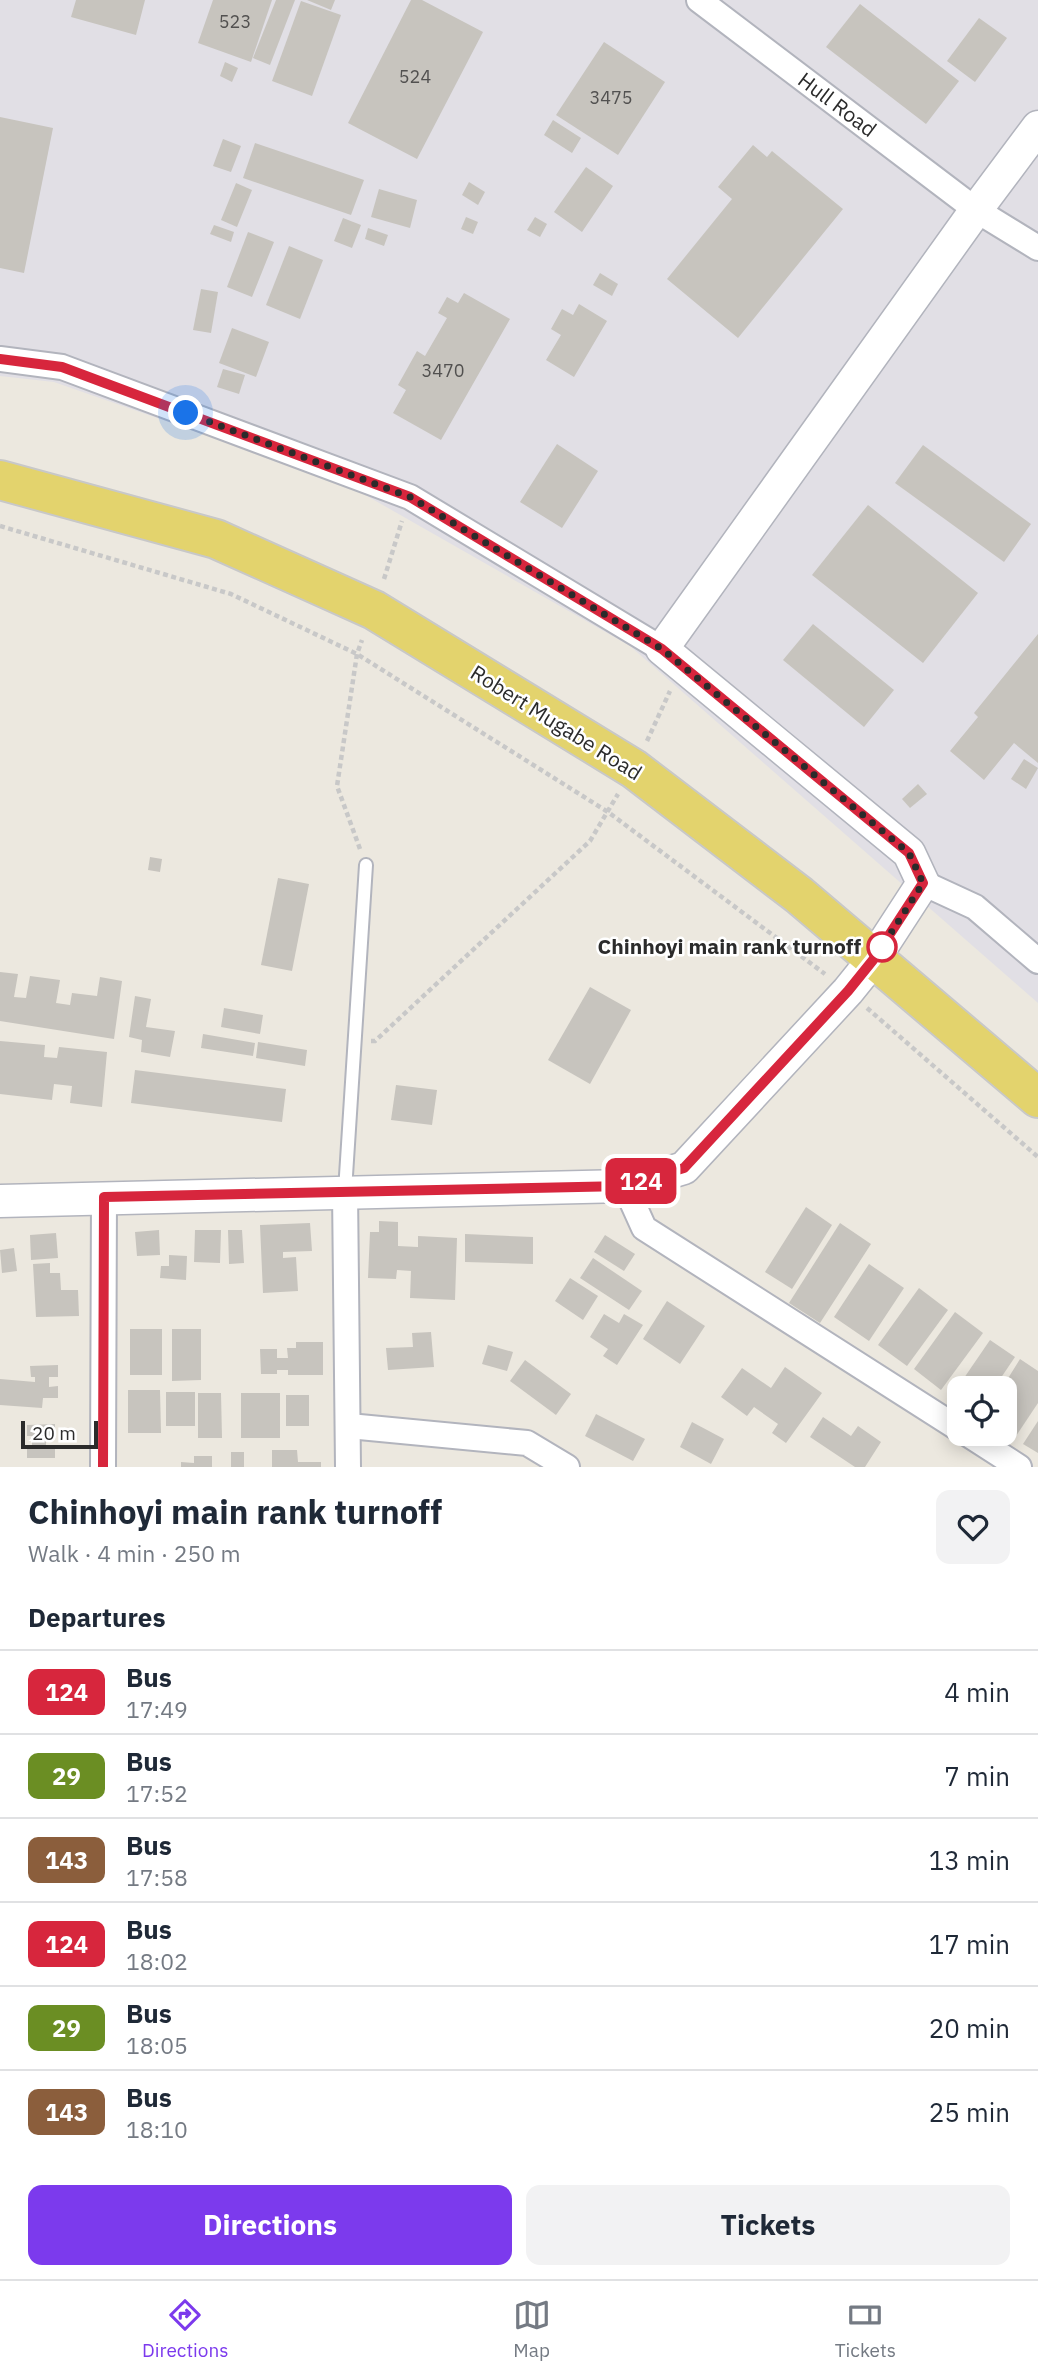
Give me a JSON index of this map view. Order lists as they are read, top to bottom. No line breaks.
{"streets":{"main road":["Robert Mugabe Road"],"street":["Hull Road"]},"places":["Chinhoyi main rank turnoff"],"lines":["bus line 124"],"house_numbers":["523","524","3475","3470"],"scale_bar":"20 m","page":{"on_map":"124","scale":"20 m","heading":[["Chinhoyi main rank turnoff","Walk · 4 min · 250 m"],"Departures"],"list":[{"mark":"124","name":"Bus","note":"17:49","value":"4 min"},{"mark":"29","name":"Bus","note":"17:52","value":"7 min"},{"mark":"143","name":"Bus","note":"17:58","value":"13 min"},{"mark":"124","name":"Bus","note":"18:02","value":"17 min"},{"mark":"29","name":"Bus","note":"18:05","value":"20 min"},{"mark":"143","name":"Bus","note":"18:10","value":"25 min"}],"buttons":["Directions","Tickets"],"tabs":["Directions","Map","Tickets"]}}
